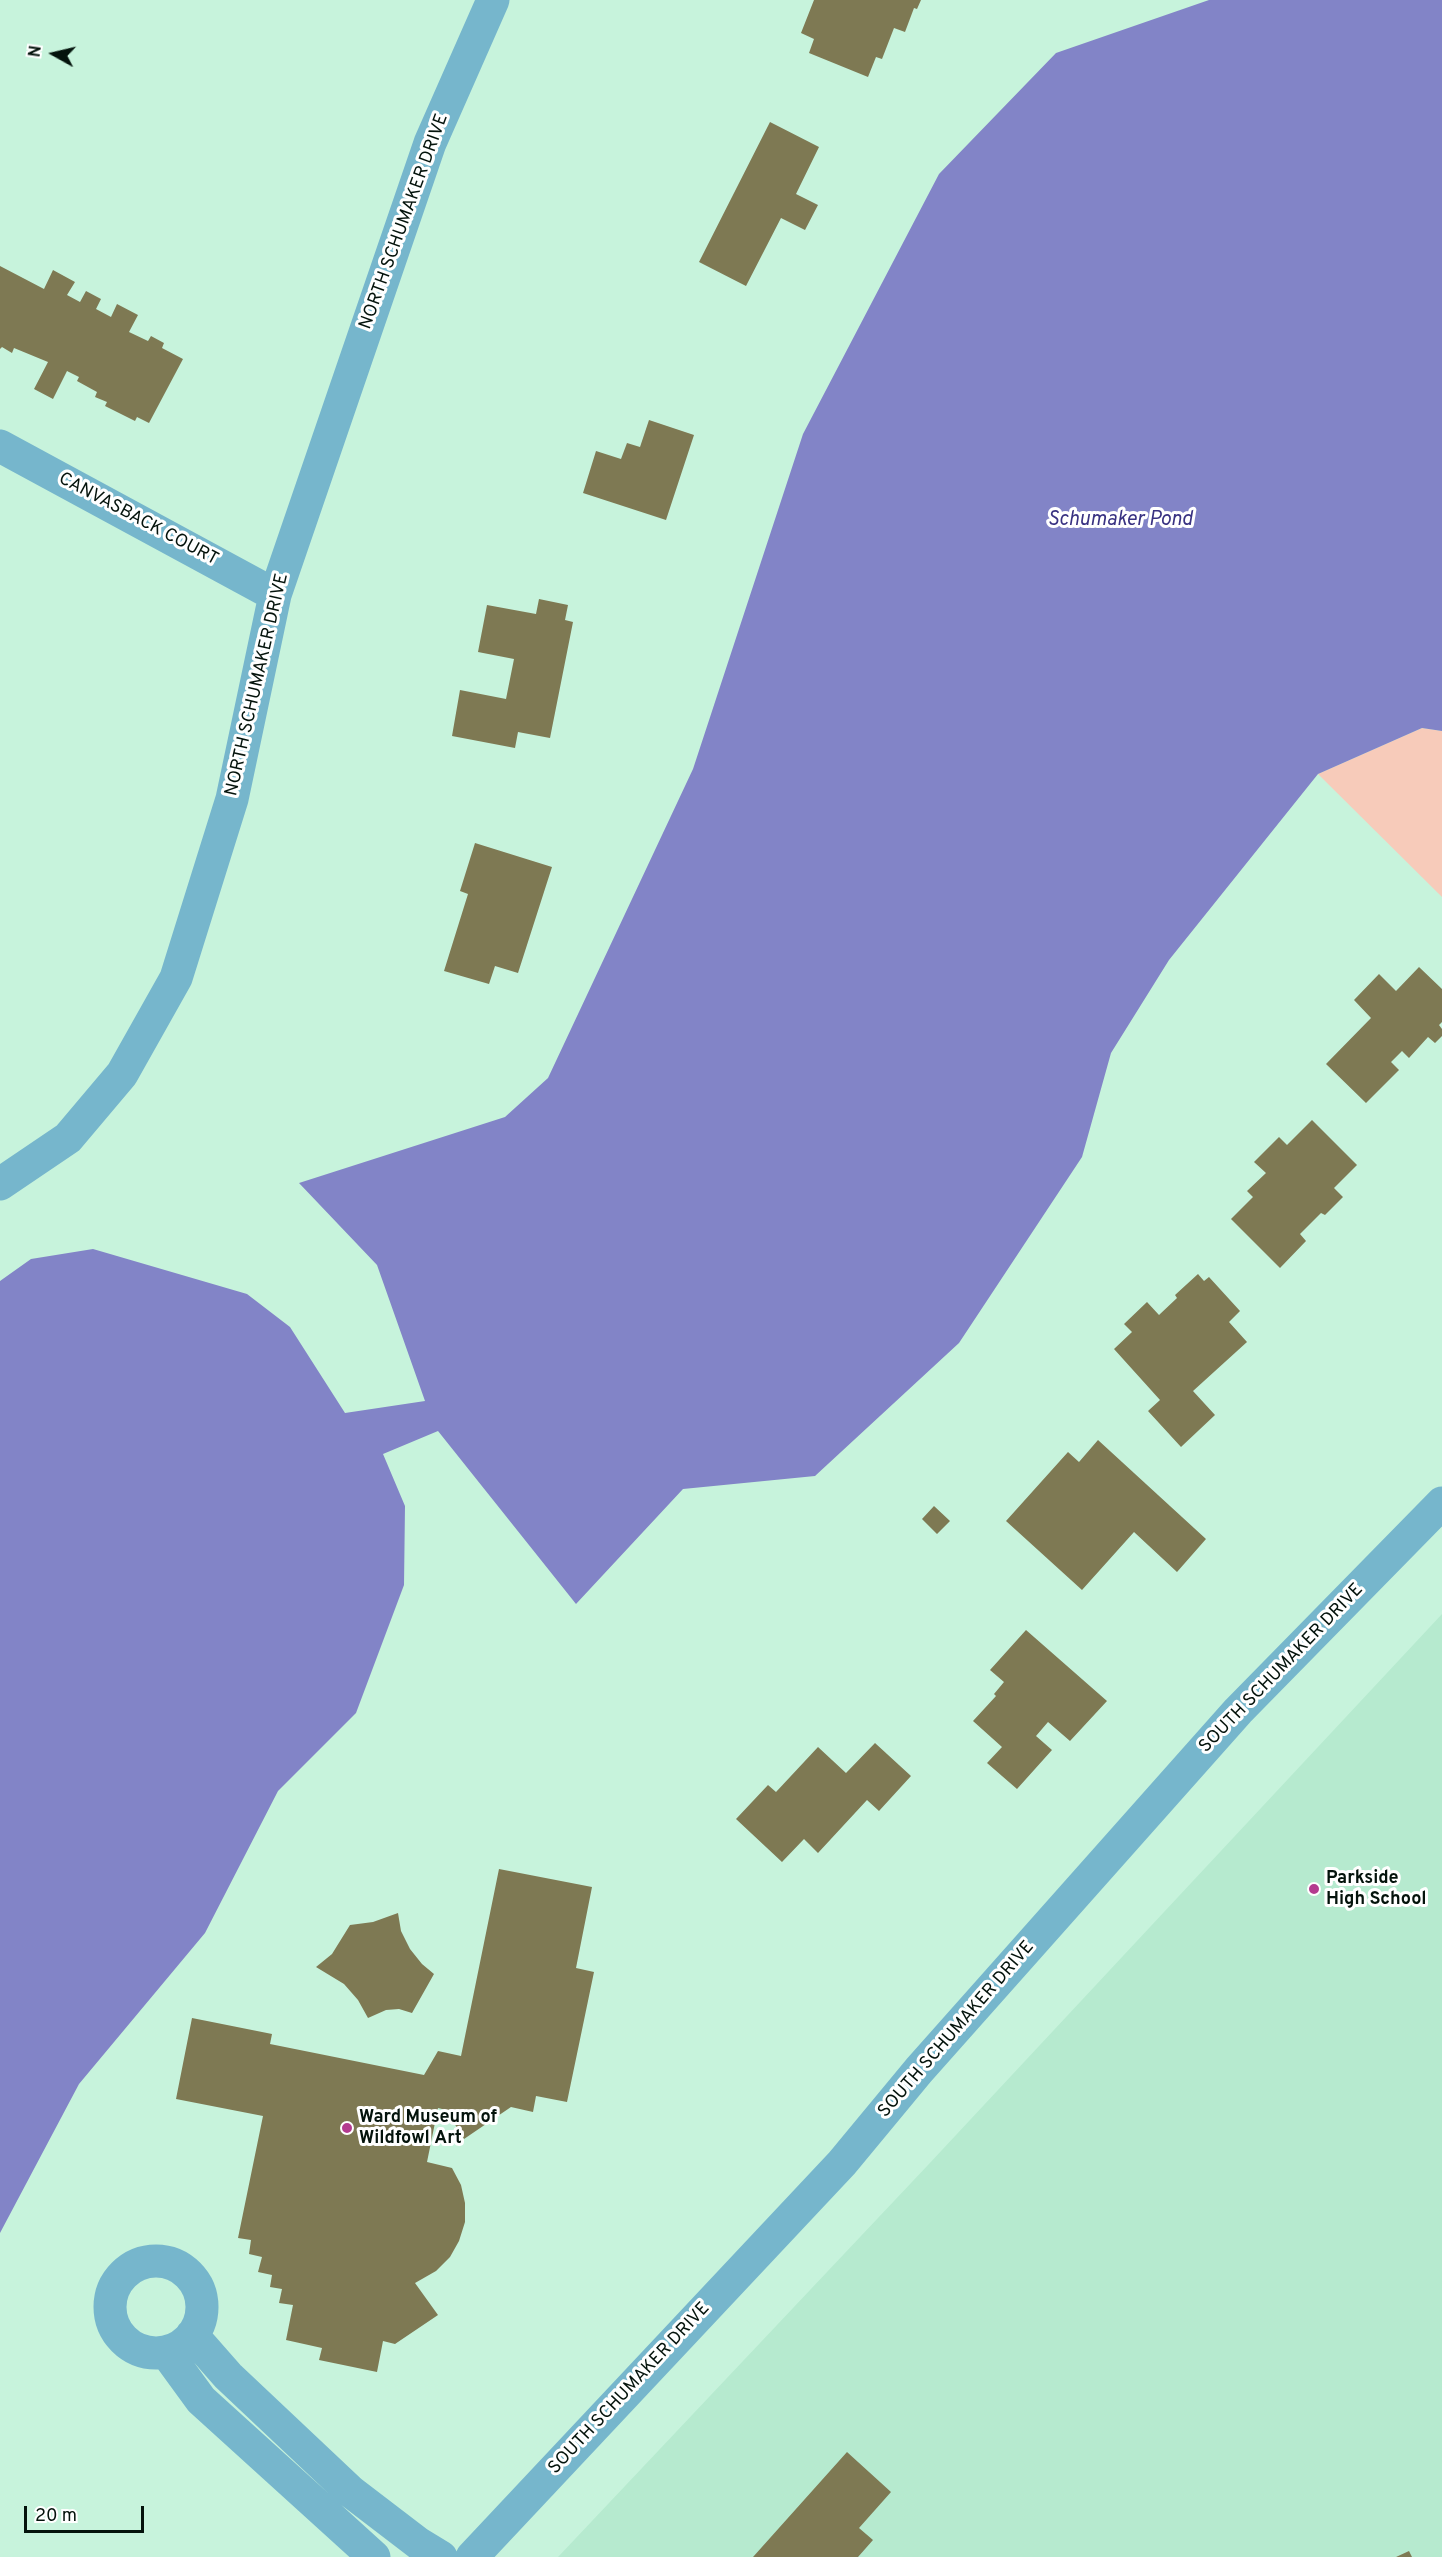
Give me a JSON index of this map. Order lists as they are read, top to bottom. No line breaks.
{"streets":{"street":["NORTH SCHUMAKER DRIVE","CANVASBACK COURT","SOUTH SCHUMAKER DRIVE"]},"crossings":[["NORTH SCHUMAKER DRIVE","CANVASBACK COURT"]],"water":["Schumaker Pond"],"places":["Parkside High School","Ward Museum of Wildfowl Art"],"scale_bar":"20 m","north":"left"}
